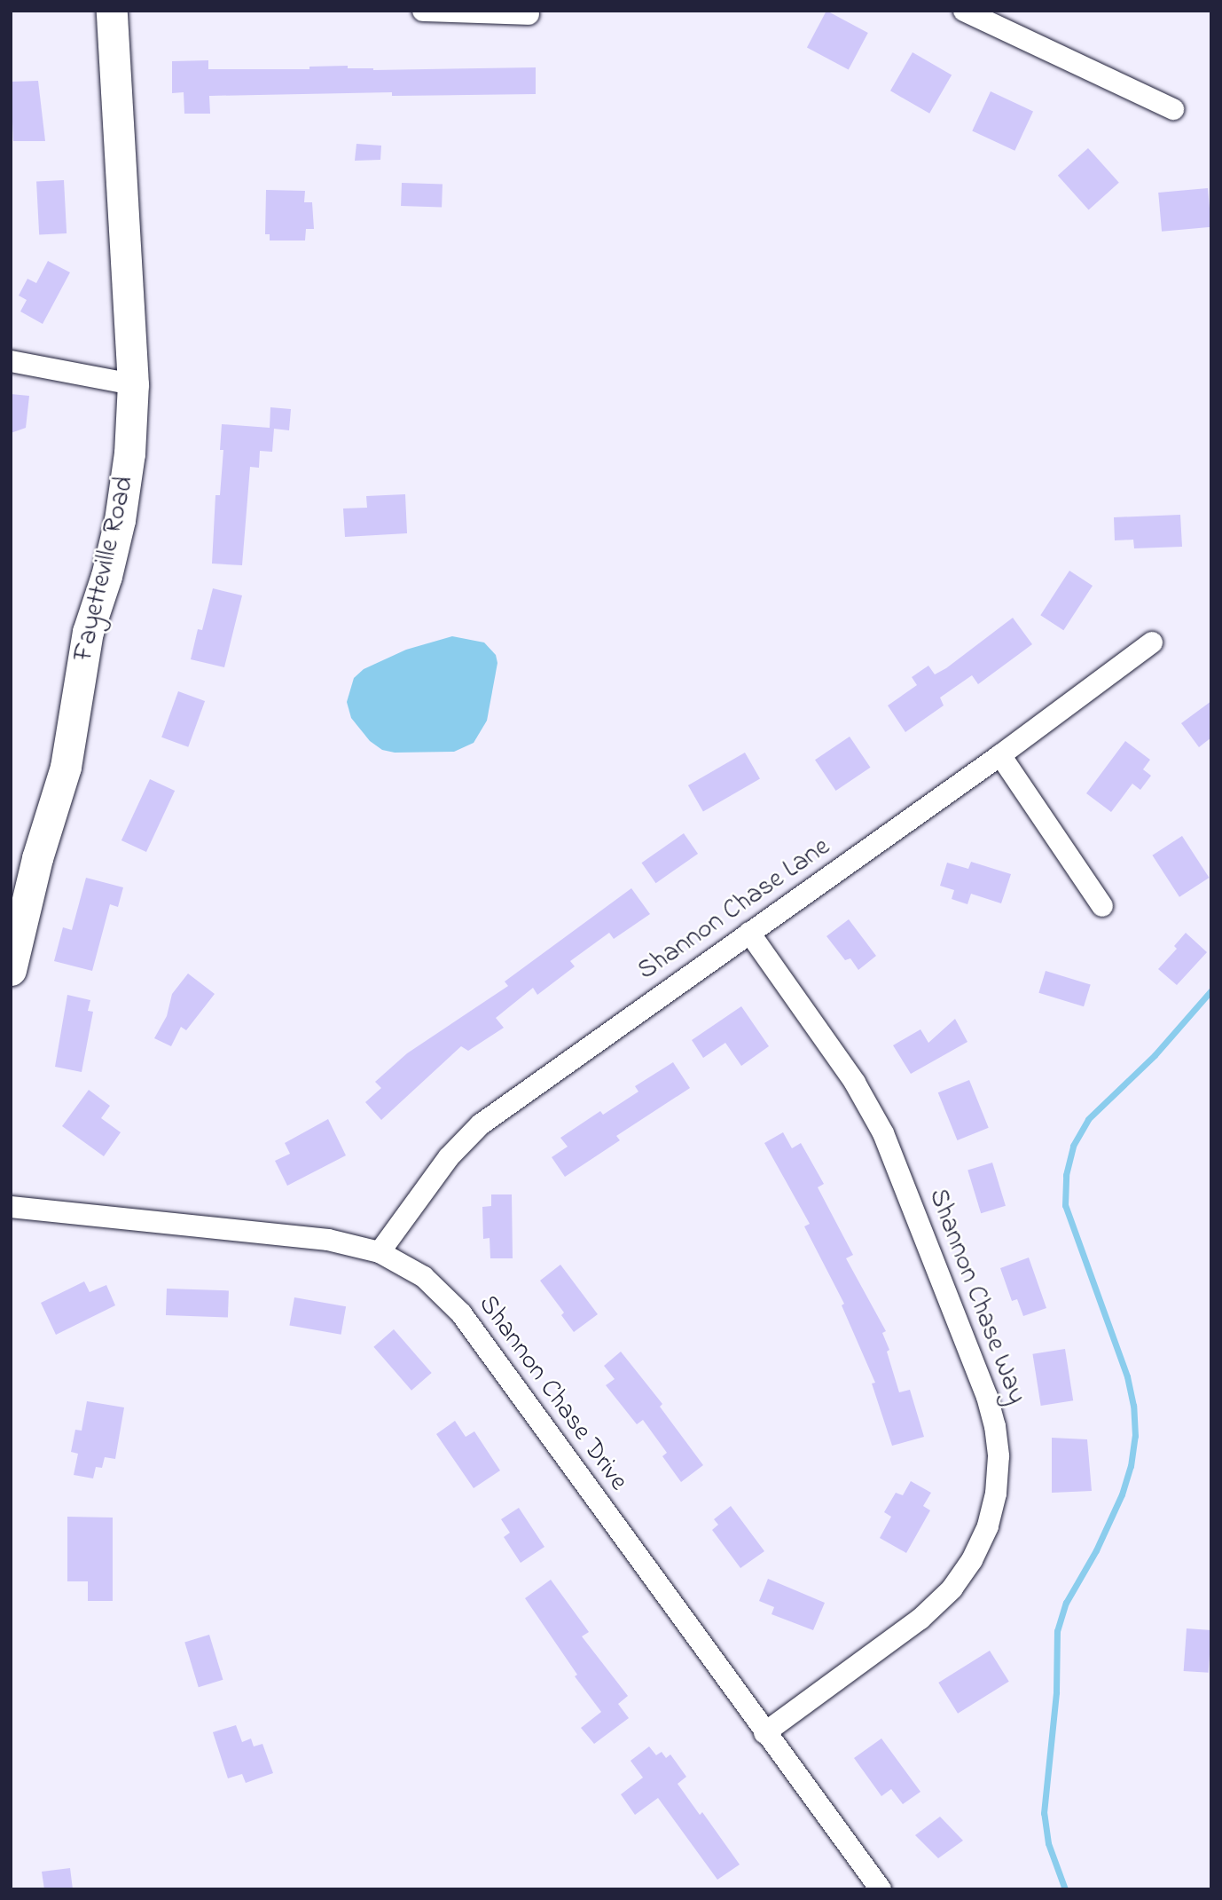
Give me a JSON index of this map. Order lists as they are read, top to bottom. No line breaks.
{"streets":{"street":["Fayetteville Road","Shannon Chase Lane","Shannon Chase Way","Shannon Chase Drive"]},"crossings":[["Shannon Chase Lane","Shannon Chase Way"],["Shannon Chase Lane","Shannon Chase Drive"],["Shannon Chase Way","Shannon Chase Drive"]]}
